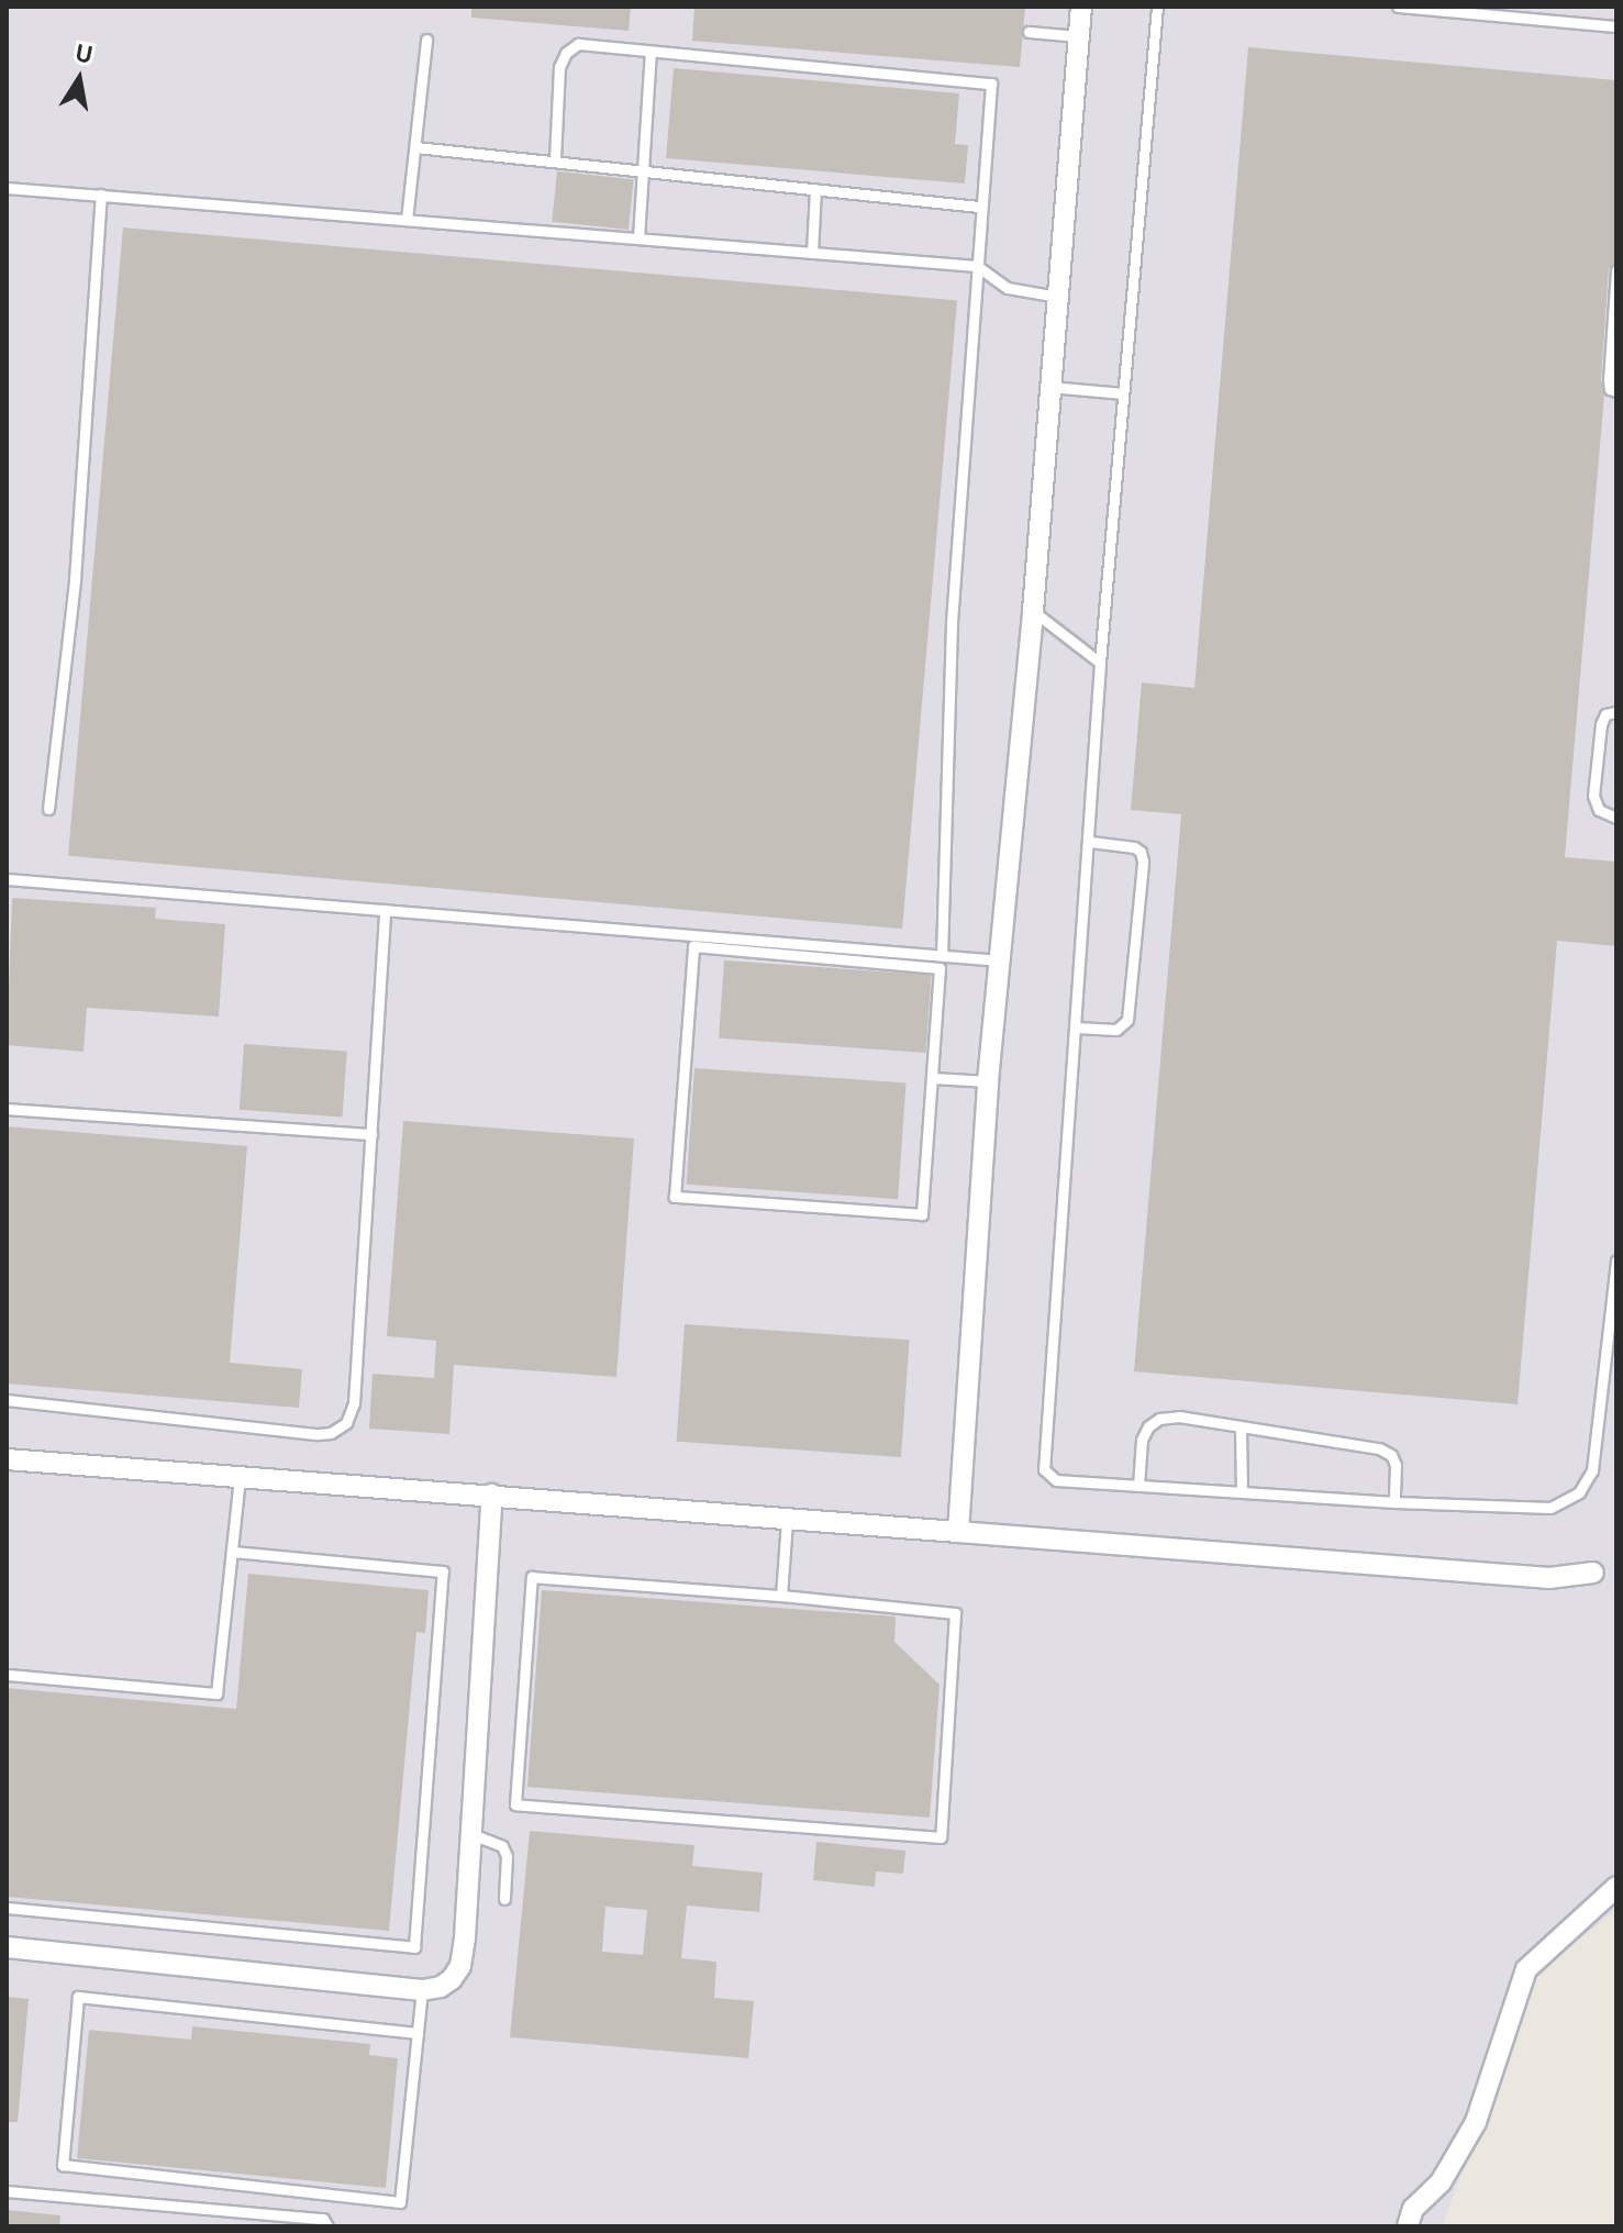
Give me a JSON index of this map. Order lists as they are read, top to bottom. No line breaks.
{"north":"top"}
